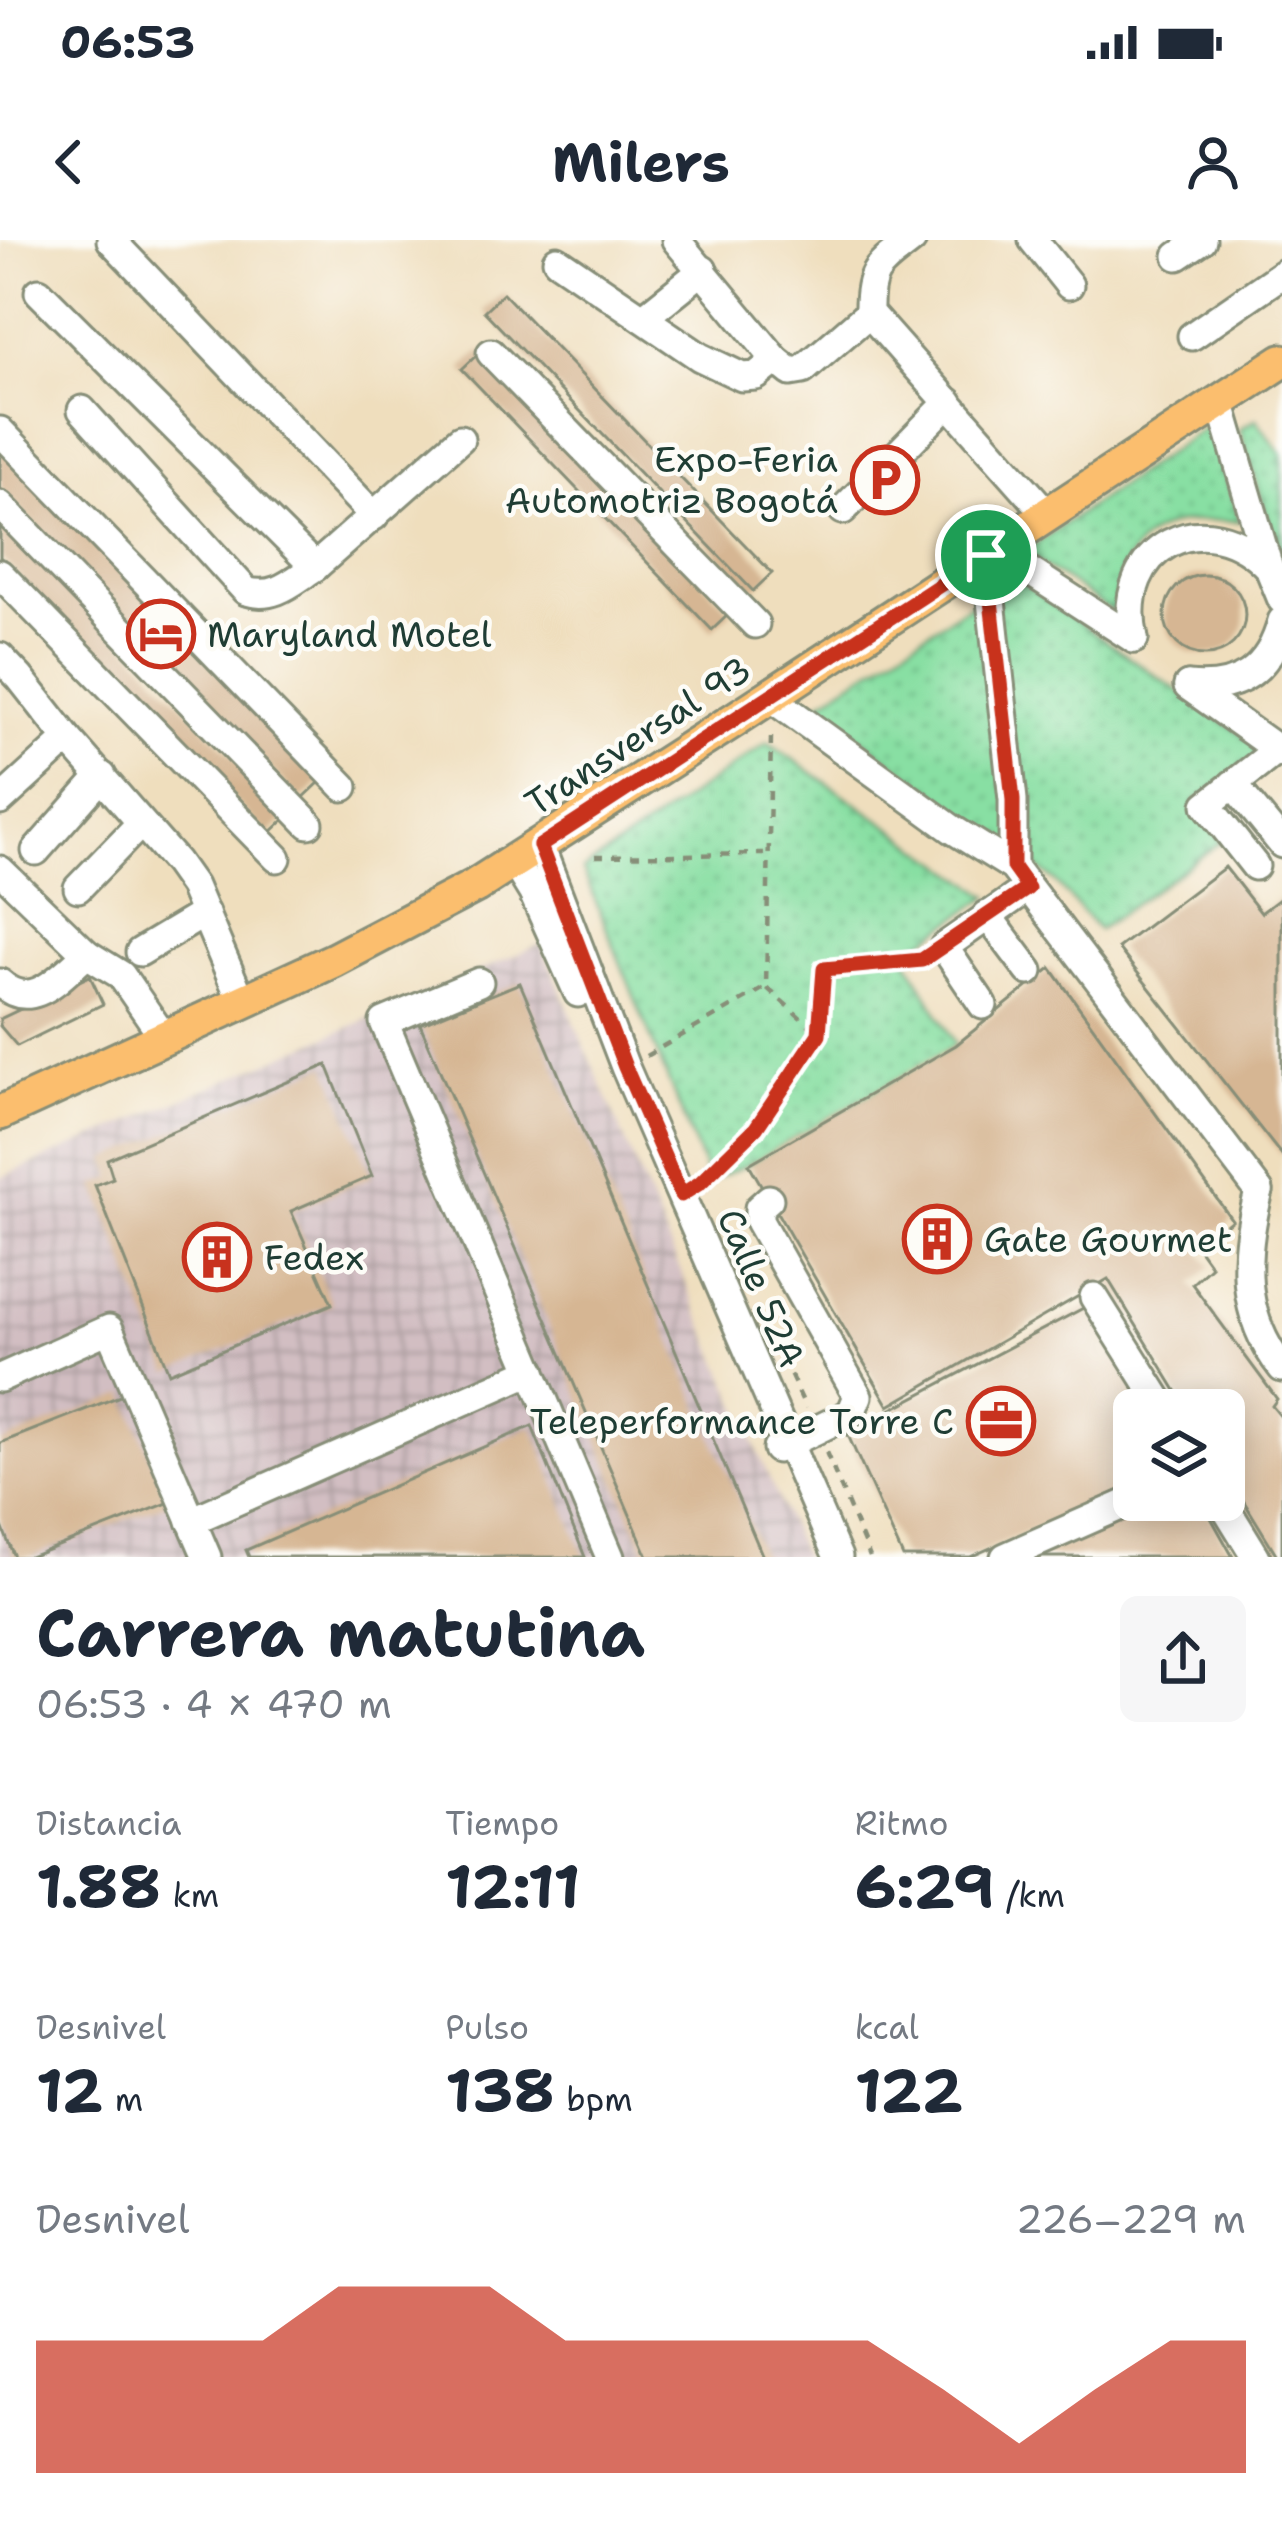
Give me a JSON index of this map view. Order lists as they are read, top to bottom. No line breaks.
{"streets":{"main road":["Transversal 93"],"street":["Calle 52A"]},"crossings":[["Transversal 93","Calle 52A"]],"places":{"parking":["Expo-Feria Automotriz Bogotá"],"hotel":["Maryland Motel"],"building":["Gate Gourmet","Fedex"],"office":["Teleperformance Torre C"]},"page":{"status":"06:53","header":"Milers","heading":["Carrera matutina","06:53 · 4 × 470 m"],"stats":[["Distancia","1.88 km"],["Tiempo","12:11"],["Ritmo","6:29 /km"],["Desnivel","12 m"],["Pulso","138 bpm"],["kcal","122"]],"chart":["Desnivel","226–229 m"]}}
